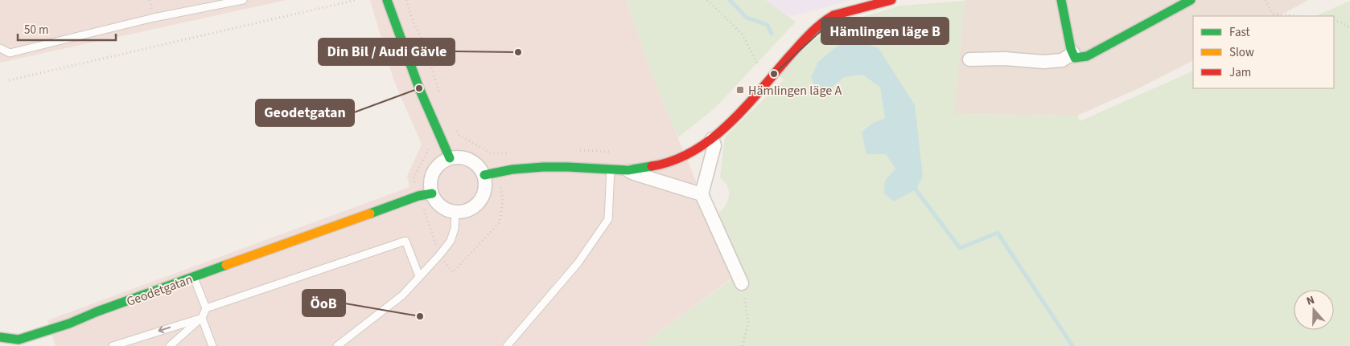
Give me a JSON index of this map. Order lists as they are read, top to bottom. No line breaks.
{"streets":{"street":["Geodetgatan"]},"places":{"other":["Din Bil / Audi Gävle","Hämlingen läge B","Geodetgatan","ÖoB"],"transit":["Hämlingen läge A"]},"legend":["Fast","Slow","Jam"],"scale_bar":"50 m","north":"top"}
